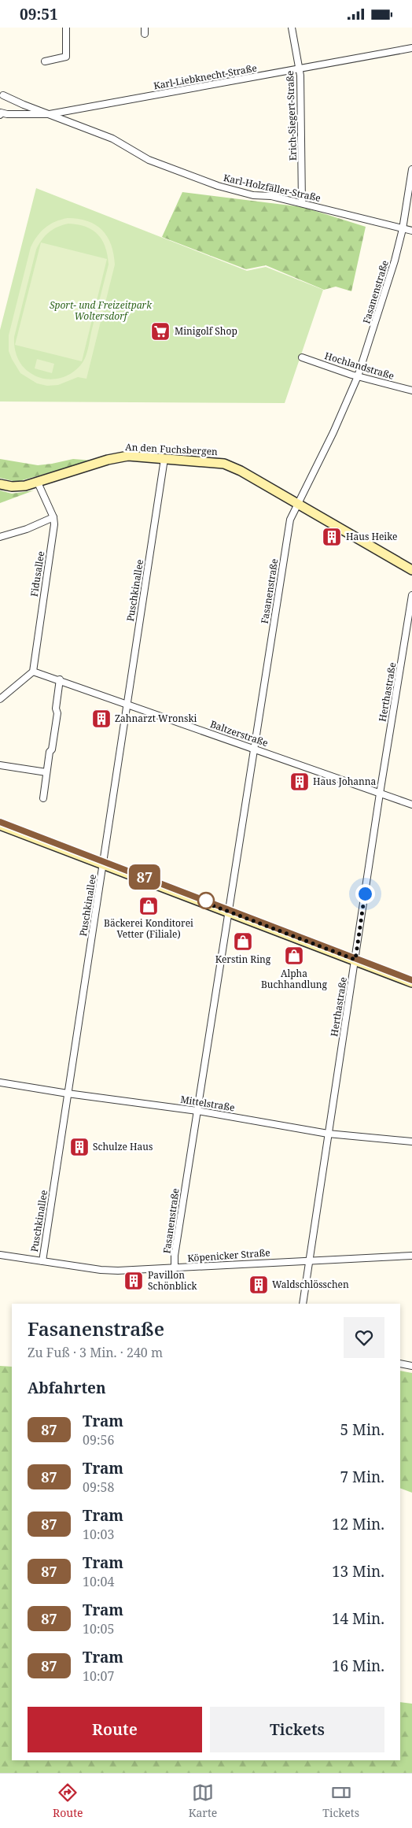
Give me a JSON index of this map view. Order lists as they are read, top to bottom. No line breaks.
{"streets":{"street":["Karl-Liebknecht-Straße","Erich-Siegert-Straße","Karl-Holzfäller-Straße","Fasanenstraße","Hochlandstraße","An den Fuchsbergen","Fidusallee","Puschkinallee","Herthastraße","Baltzerstraße","Mittelstraße","Köpenicker Straße"]},"crossings":[["Karl-Liebknecht-Straße","Erich-Siegert-Straße"],["Karl-Liebknecht-Straße","Karl-Holzfäller-Straße"],["Erich-Siegert-Straße","Karl-Holzfäller-Straße"],["Karl-Holzfäller-Straße","Fasanenstraße"],["Fasanenstraße","Hochlandstraße"],["Fasanenstraße","An den Fuchsbergen"],["Fasanenstraße","Baltzerstraße"],["Fasanenstraße","Mittelstraße"],["Fasanenstraße","Köpenicker Straße"],["An den Fuchsbergen","Fidusallee"],["An den Fuchsbergen","Puschkinallee"],["Puschkinallee","Baltzerstraße"],["Puschkinallee","Mittelstraße"],["Puschkinallee","Köpenicker Straße"],["Herthastraße","Baltzerstraße"],["Herthastraße","Mittelstraße"],["Herthastraße","Köpenicker Straße"]],"parks":["Sport- und Freizeitpark Woltersdorf"],"places":{"supermarket":["Minigolf Shop"],"building":["Haus Heike","Zahnarzt Wronski","Haus Johanna","Schulze Haus","Pavillon Schönblick","Waldschlösschen"],"shop":["Bäckerei Konditorei Vetter (Filiale)","Kerstin Ring","Alpha Buchhandlung"]},"lines":["tram line 87"],"page":{"status":"09:51","on_map":"87","heading":[["Fasanenstraße","Zu Fuß · 3 Min. · 240 m"],"Abfahrten"],"list":[{"mark":"87","name":"Tram","note":"09:56","value":"5 Min."},{"mark":"87","name":"Tram","note":"09:58","value":"7 Min."},{"mark":"87","name":"Tram","note":"10:03","value":"12 Min."},{"mark":"87","name":"Tram","note":"10:04","value":"13 Min."},{"mark":"87","name":"Tram","note":"10:05","value":"14 Min."},{"mark":"87","name":"Tram","note":"10:07","value":"16 Min."}],"buttons":["Route","Tickets"],"tabs":["Route","Karte","Tickets"]}}
